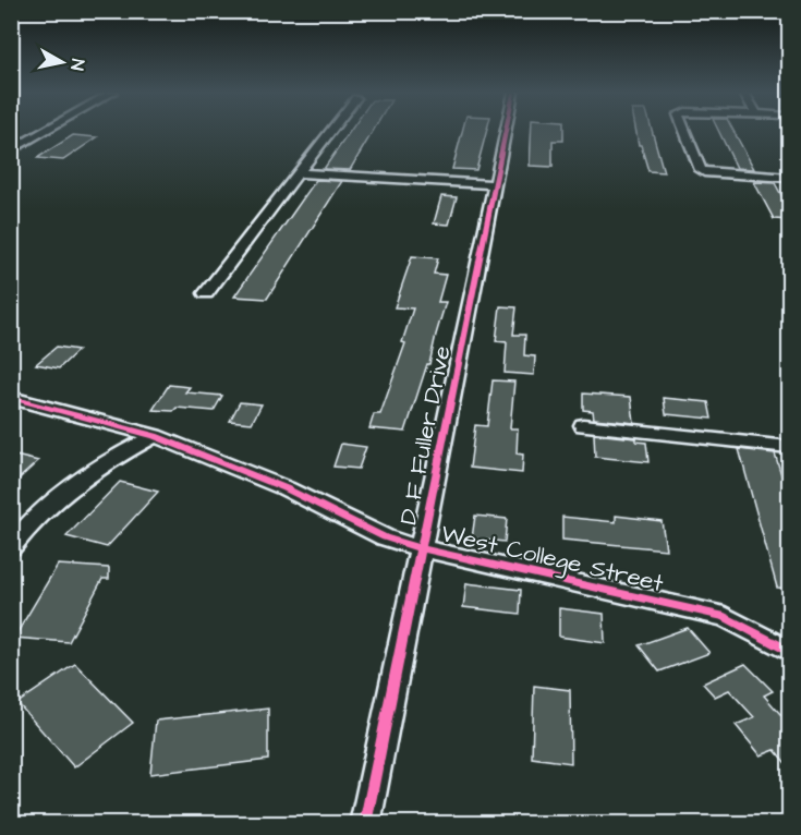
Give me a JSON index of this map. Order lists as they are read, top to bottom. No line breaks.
{"streets":{"street":["D F Fuller Drive","West College Street"]},"crossings":[["D F Fuller Drive","West College Street"]],"north":"right"}
